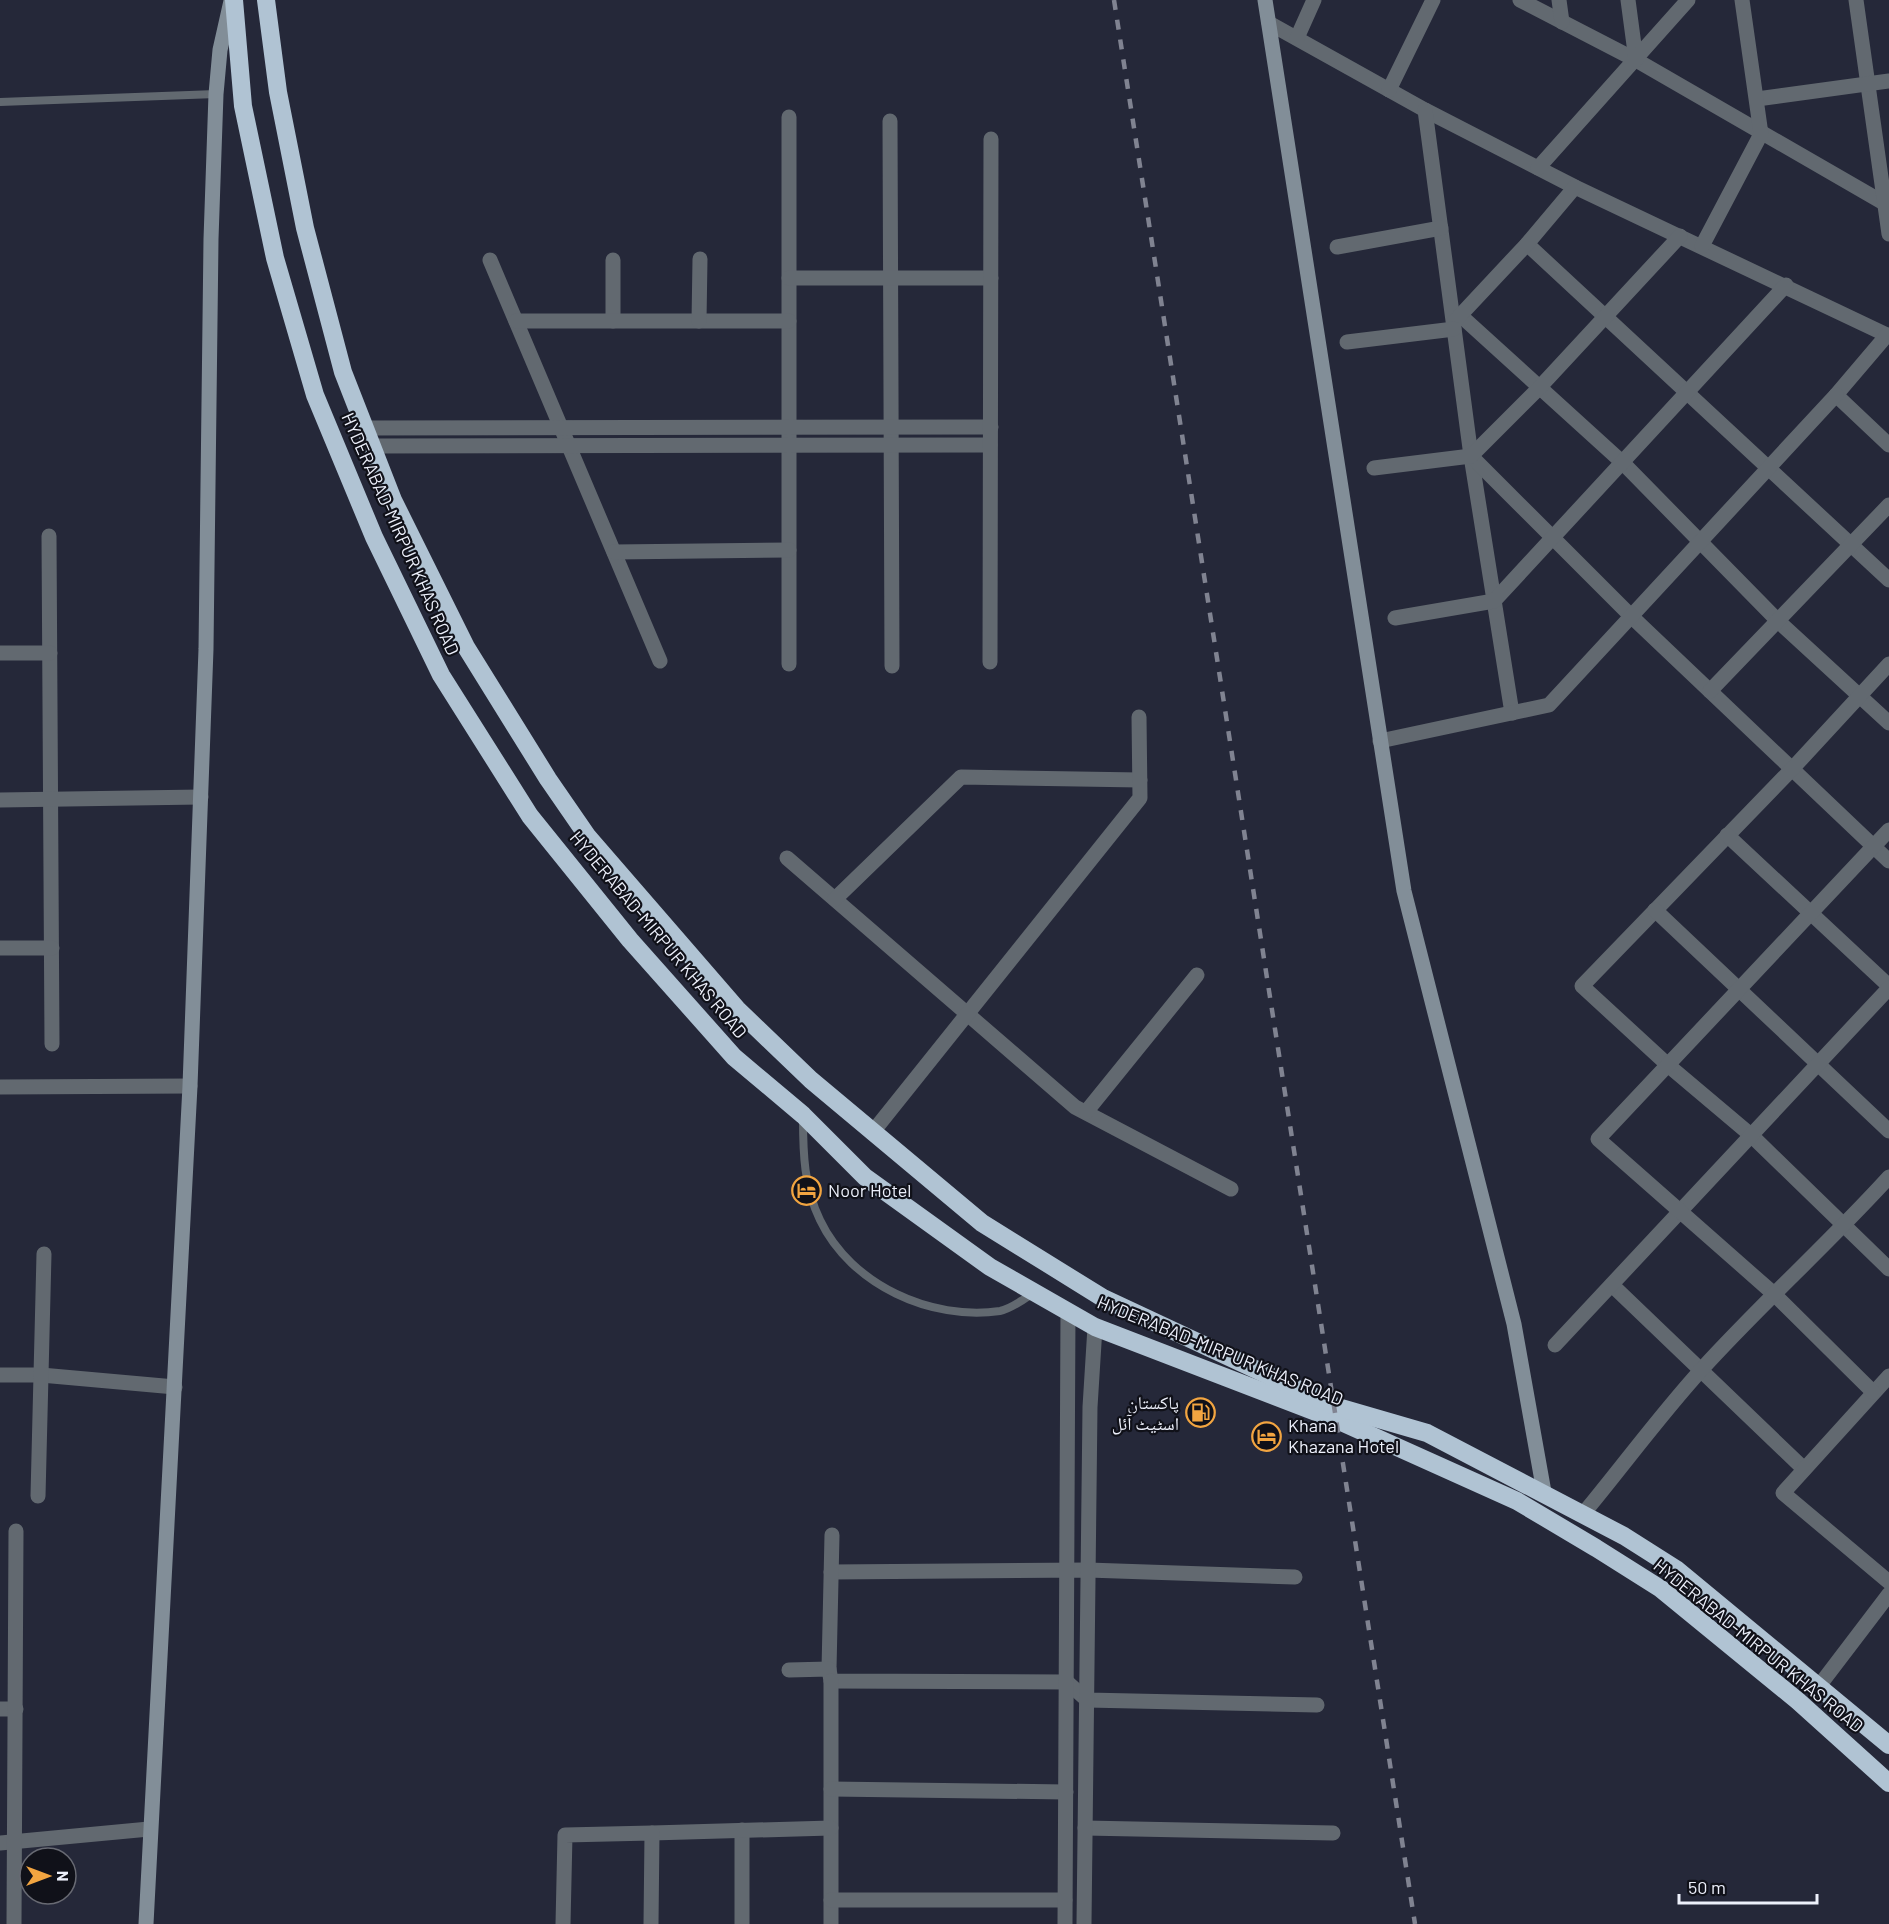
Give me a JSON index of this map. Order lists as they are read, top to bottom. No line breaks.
{"streets":{"highway":["HYDERABAD-MIRPUR KHAS ROAD"]},"places":{"hotel":["Noor Hotel","Khana Khazana Hotel"],"fuel station":["پاکستان اسٹیٹ آئل"]},"scale_bar":"50 m","north":"right"}
